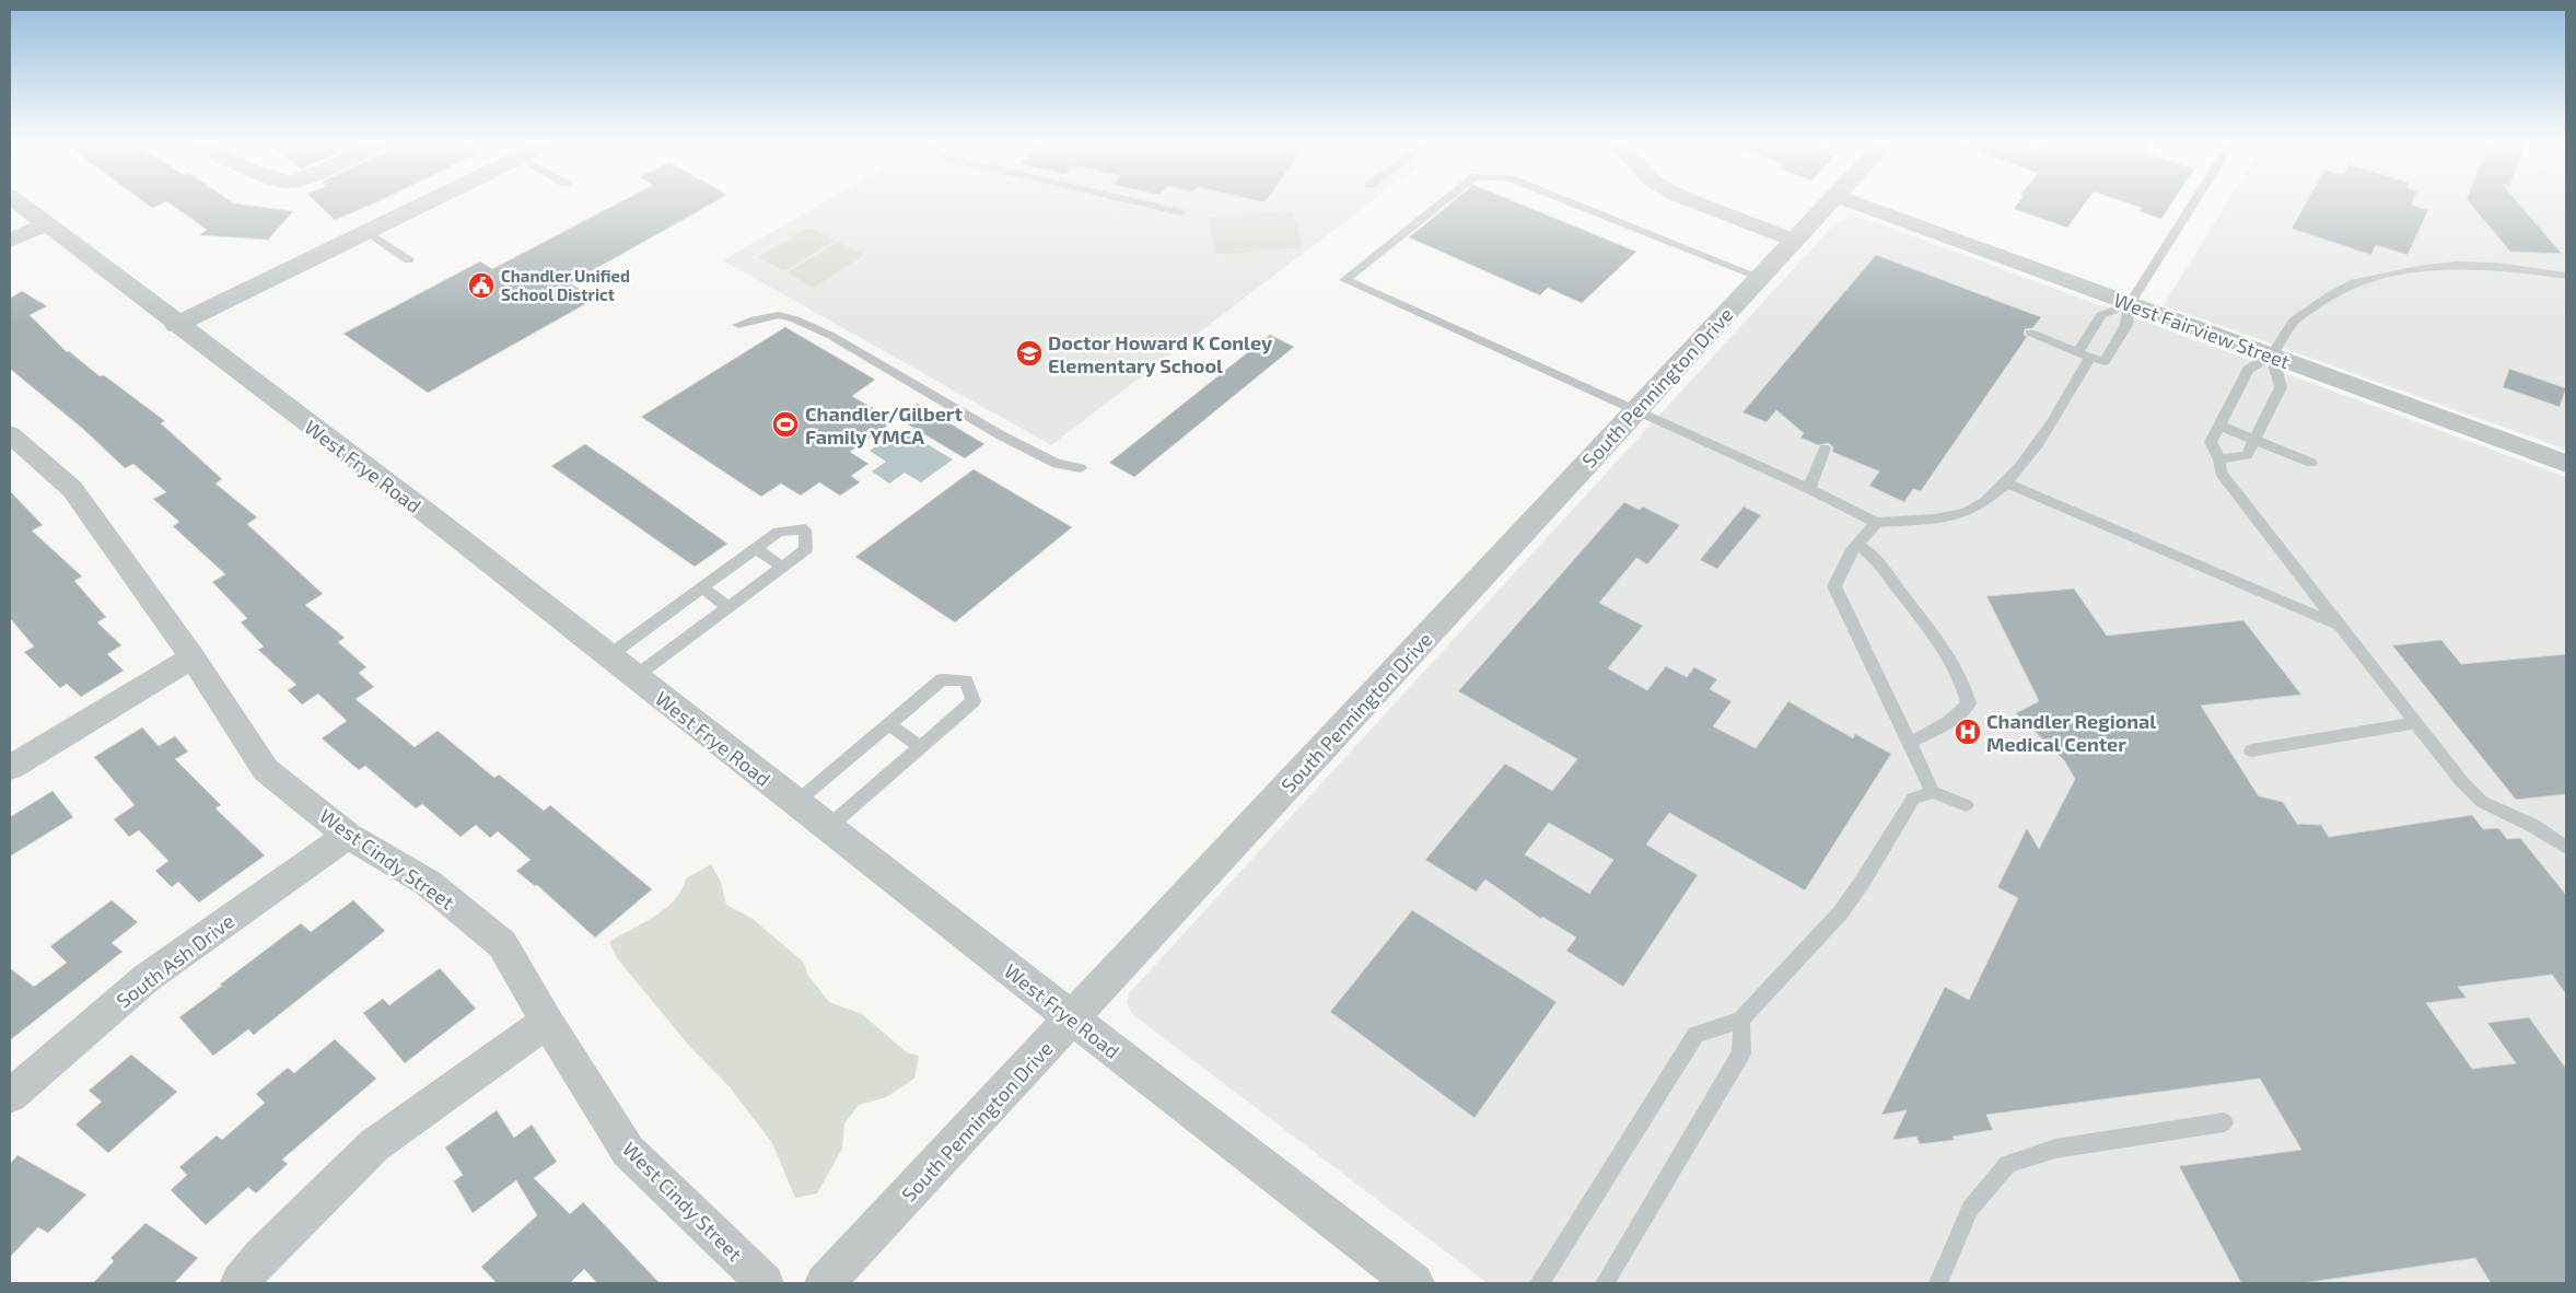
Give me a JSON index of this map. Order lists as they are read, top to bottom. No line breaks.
{"streets":{"street":["West Fairview Street","South Pennington Drive","West Frye Road","West Cindy Street","South Ash Drive"]},"crossings":[["South Pennington Drive","West Frye Road"],["West Cindy Street","South Ash Drive"]],"places":{"public building":["Chandler Unified School District"],"school or university":["Doctor Howard K Conley Elementary School"],"sports":["Chandler/Gilbert Family YMCA"],"hospital":["Chandler Regional Medical Center"]}}
